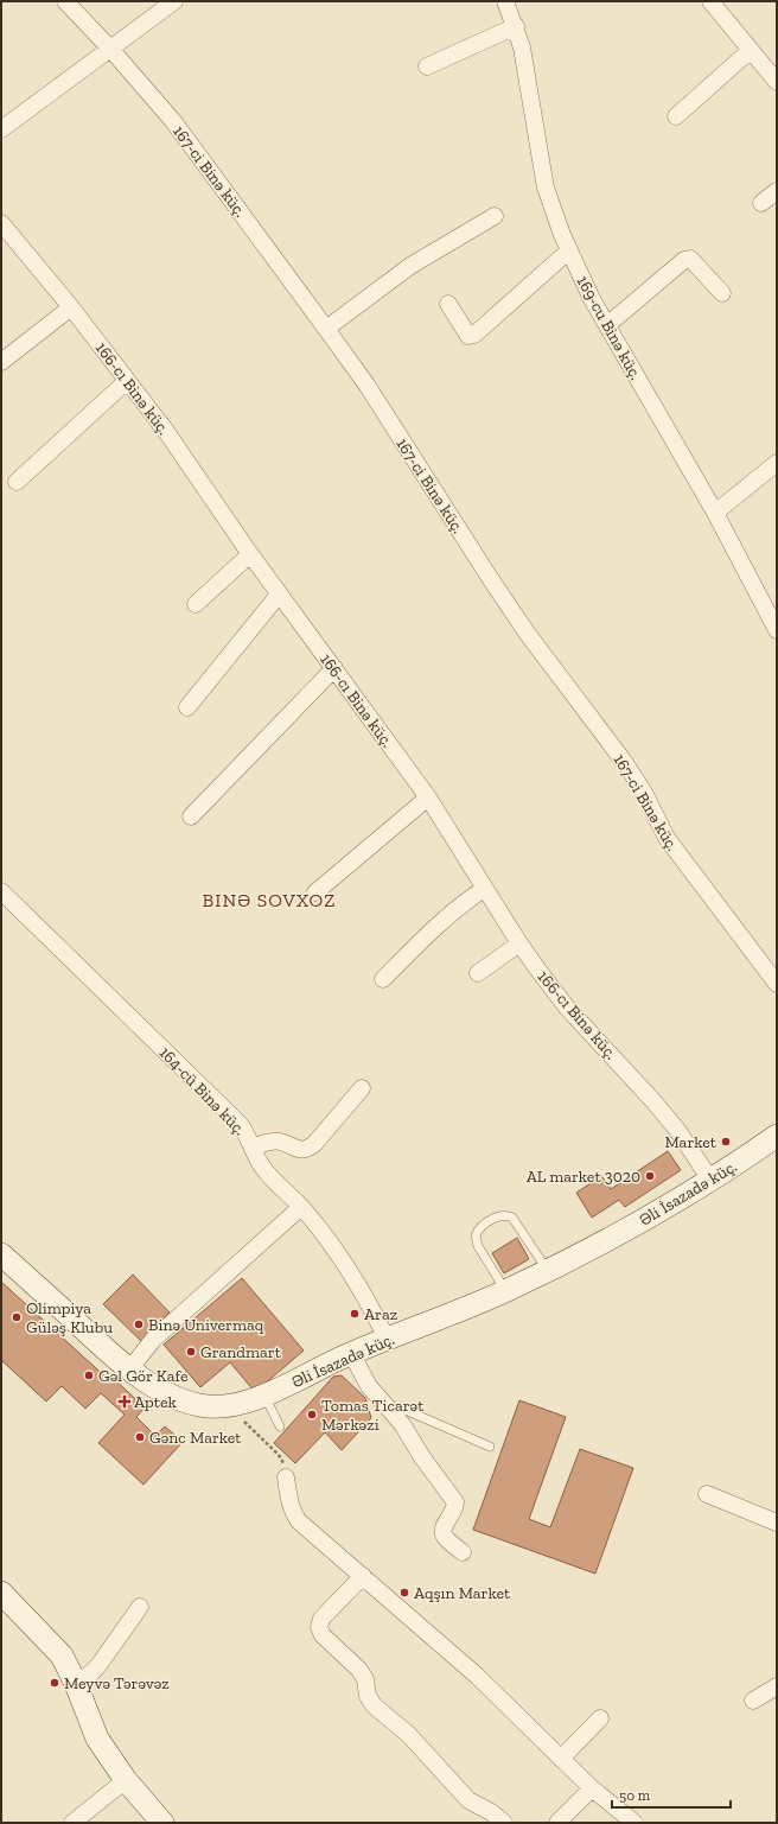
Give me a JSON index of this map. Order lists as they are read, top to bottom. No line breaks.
{"streets":{"street":["167-ci Binə küç.","169-cu Binə küç.","166-cı Binə küç.","164-cü Binə küç.","Əli İsazadə küç."]},"crossings":[["166-cı Binə küç.","Əli İsazadə küç."],["164-cü Binə küç.","Əli İsazadə küç."]],"districts":["BINƏ SOVXOZ"],"places":{"other":["Market","AL market 3020","Araz","Olimpiya Güləş Klubu","Binə Univermaq","Grandmart","Gəl Gör Kafe","Tomas Ticarət Mərkəzi","Gənc Market","Aqşın Market","Meyvə Tərəvəz"],"health":["Aptek"]},"scale_bar":"50 m"}
